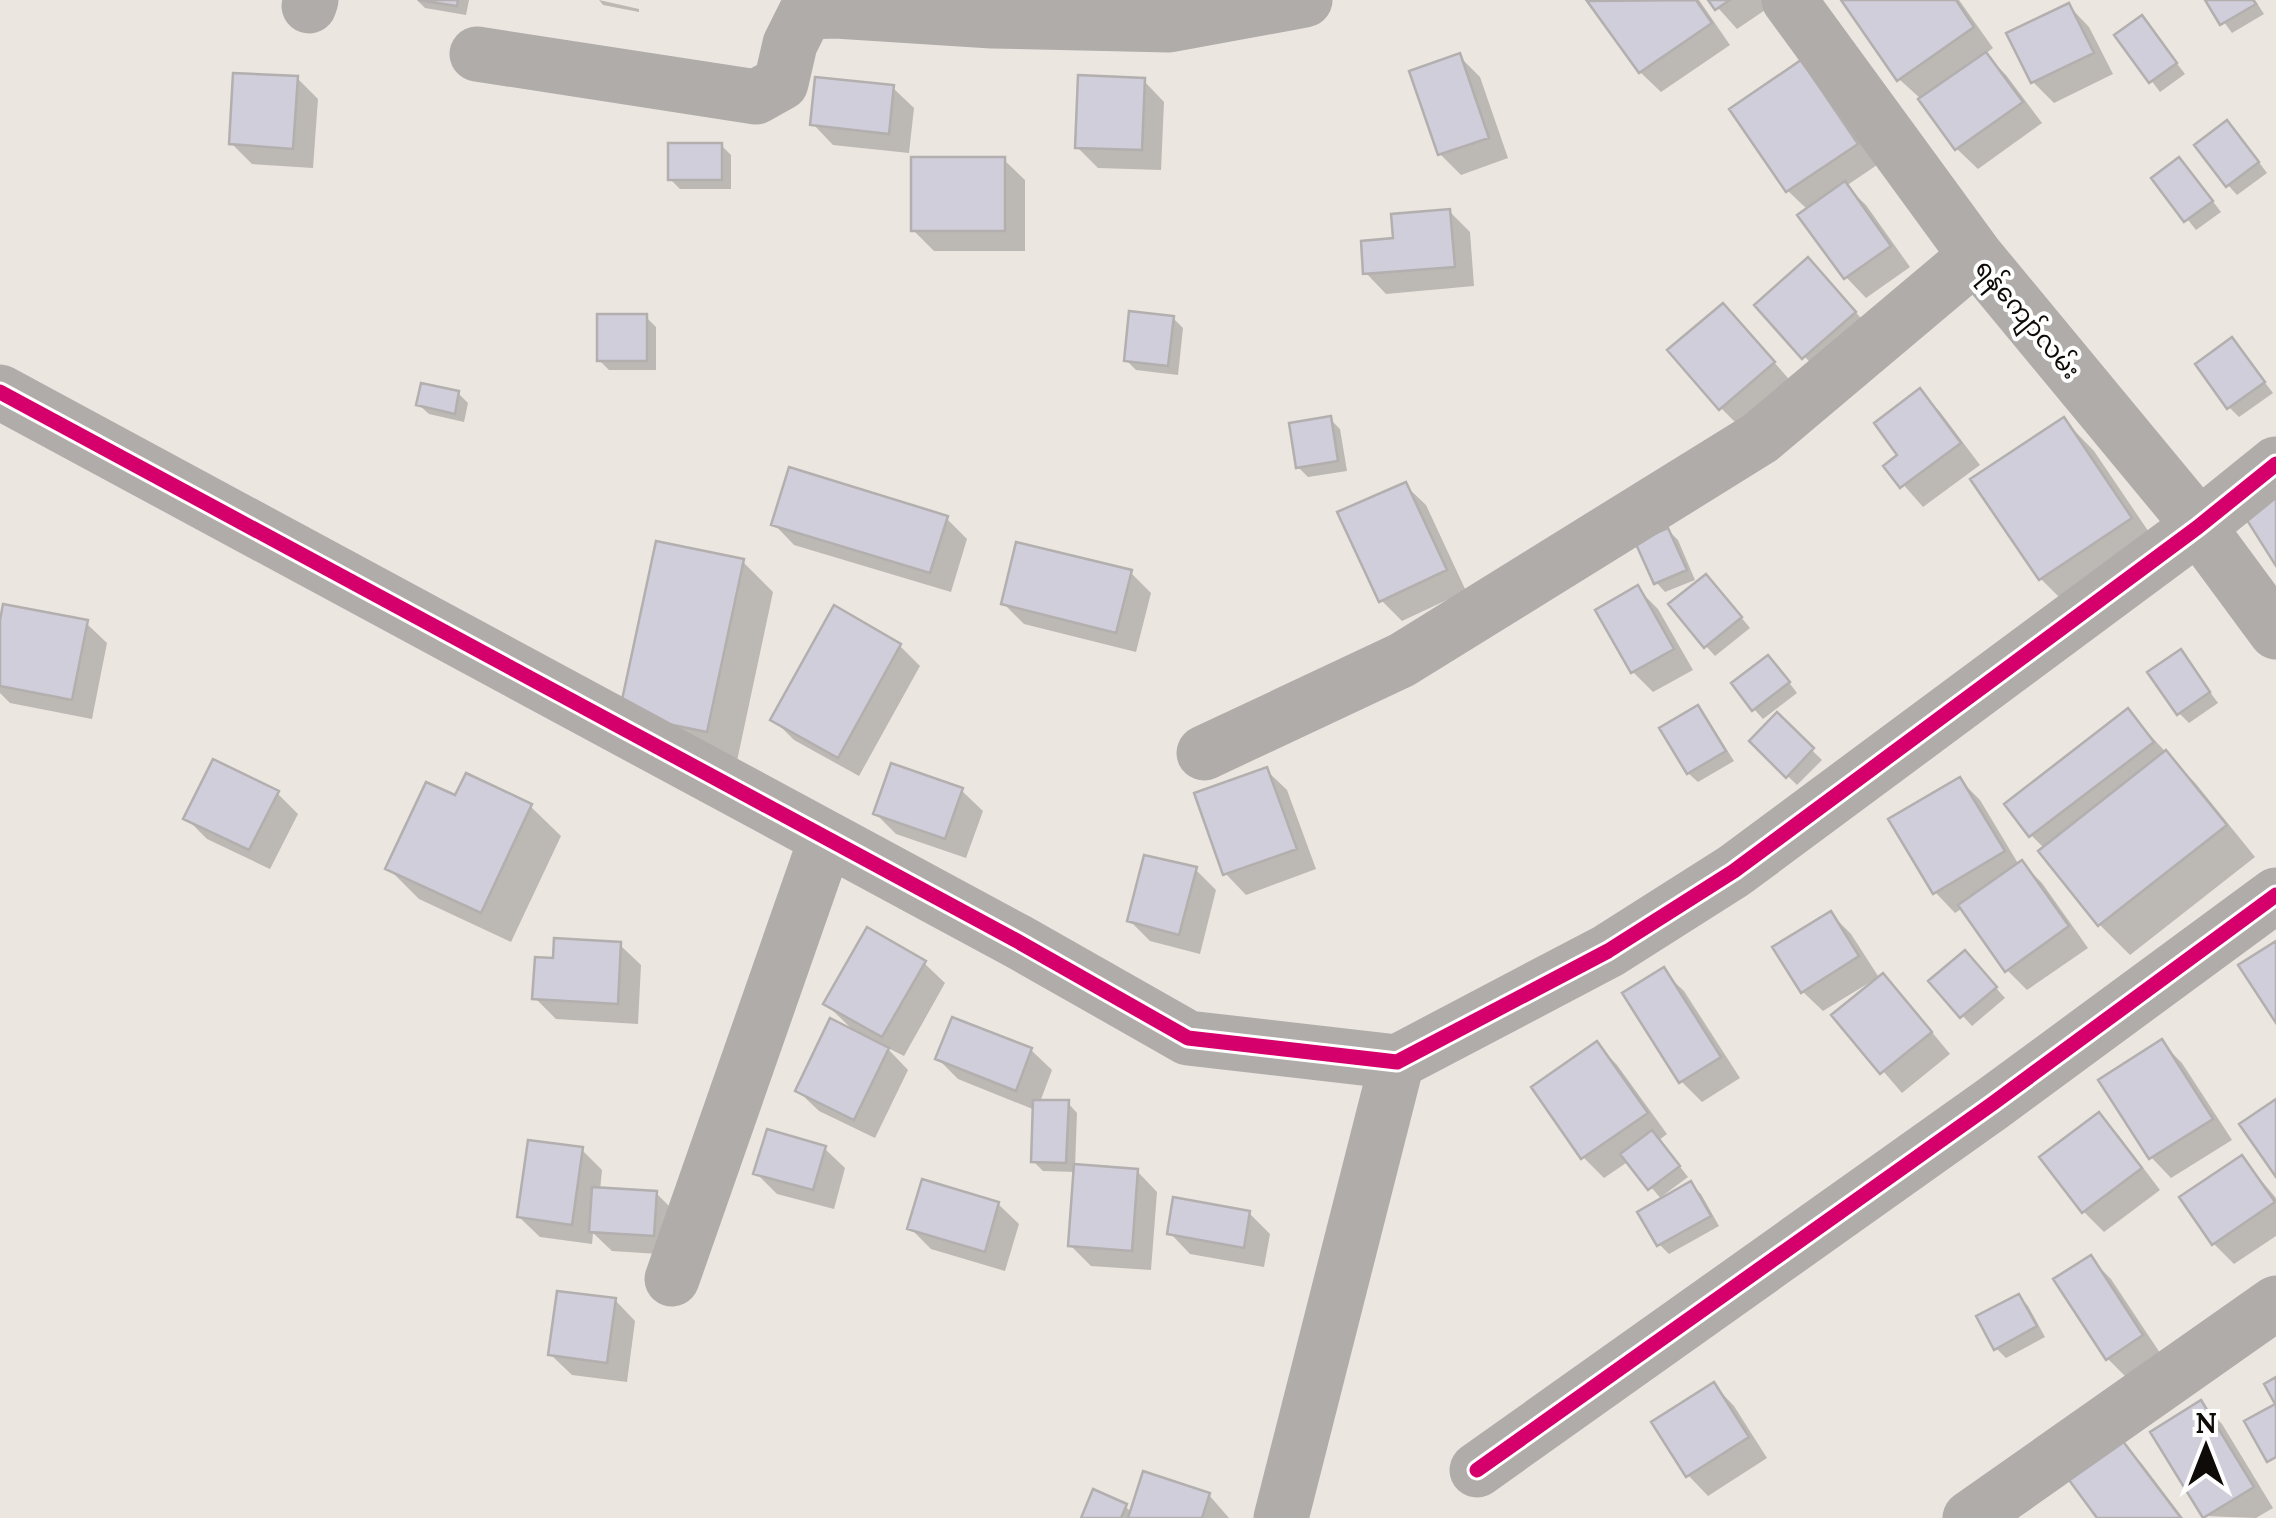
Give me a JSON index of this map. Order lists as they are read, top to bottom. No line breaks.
{"streets":{"street":["ရန်ကျော်လမ်း"]},"north":"top"}
